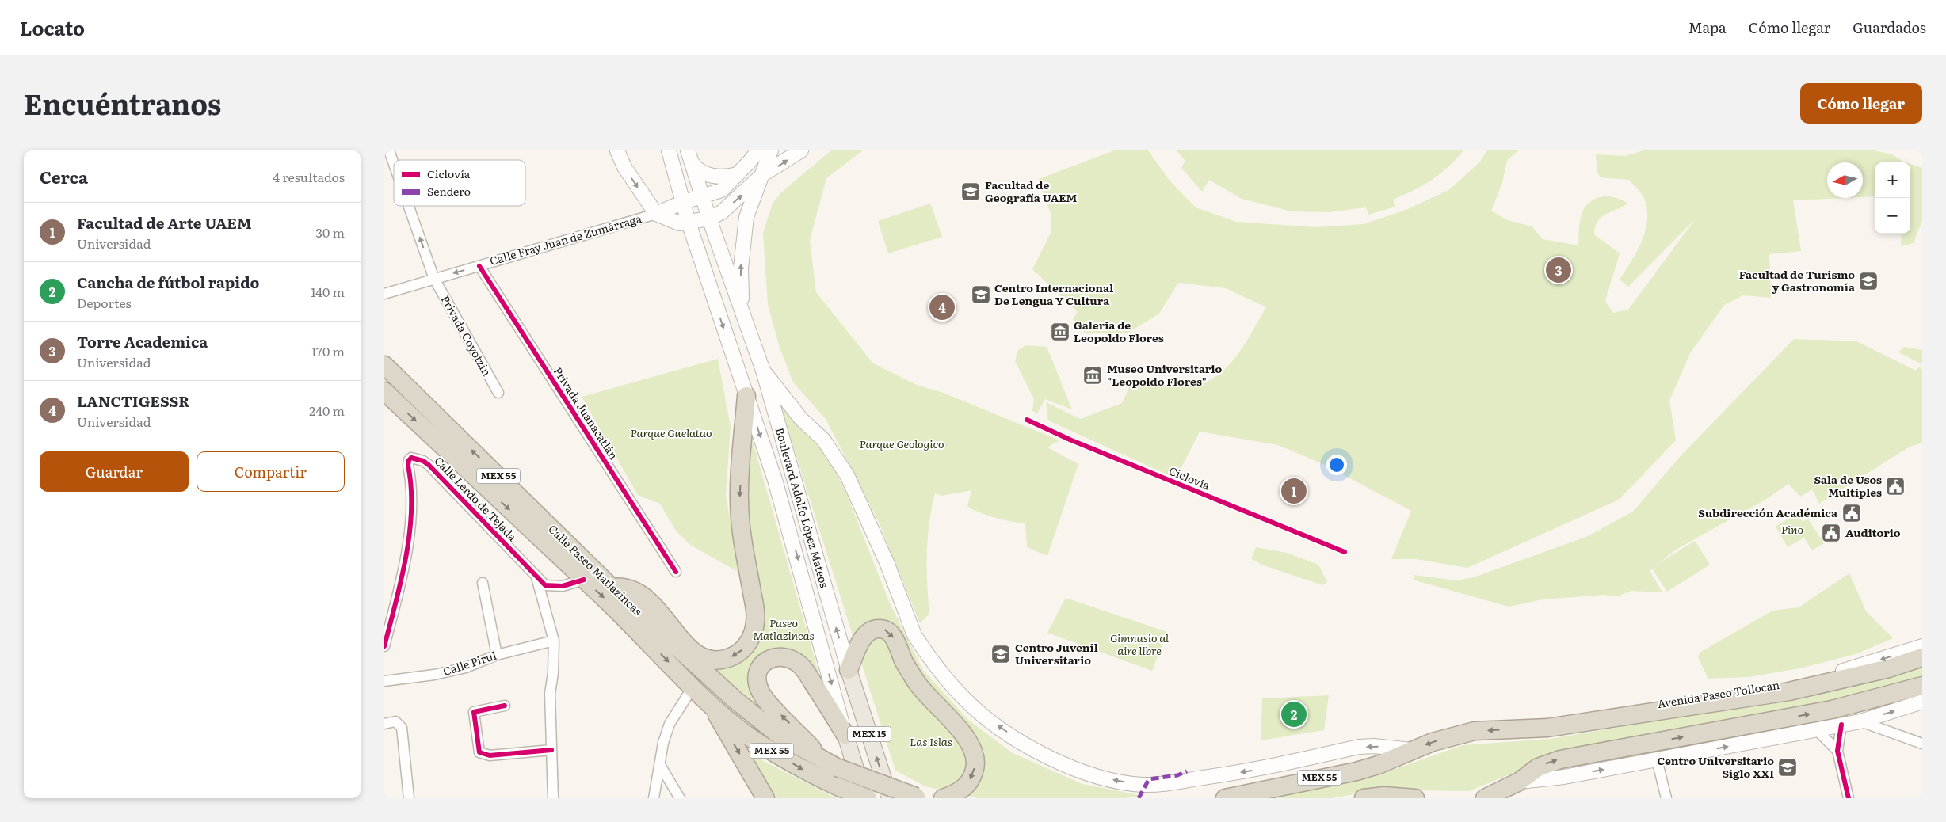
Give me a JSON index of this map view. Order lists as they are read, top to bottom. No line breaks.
{"streets":{"highway":["MEX 55","Calle Paseo Matlazincas","Avenida Paseo Tollocan"],"main road":["Boulevard Adolfo López Mateos","MEX 15"],"street":["Calle Fray Juan de Zumárraga","Privada Coyotzin","Privada Juanacatlán","Calle Lerdo de Tejada","Calle Pirul"],"cycle path":["Ciclovía"]},"crossings":[["Calle Fray Juan de Zumárraga","Privada Coyotzin"],["Calle Fray Juan de Zumárraga","Privada Juanacatlán"],["MEX 55","Calle Paseo Matlazincas"],["Calle Lerdo de Tejada","Calle Paseo Matlazincas"],["Boulevard Adolfo López Mateos","MEX 15"]],"one_way":["Privada Coyotzin"],"parks":["Parque Guelatao","Parque Geologico","Pino","Paseo Matlazincas","Gimnasio al aire libre","Las Islas"],"places":{"school or university":["Facultad de Geografía UAEM","Facultad de Turismo y Gastronomía","Centro Internacional De Lengua Y Cultura","Centro Juvenil Universitario","Centro Universitario Siglo XXI"],"museum":["Galeria de Leopoldo Flores","Museo Universitario \"Leopoldo Flores\""],"public building":["Sala de Usos Multiples","Subdirección Académica","Auditorio"]},"legend":["Ciclovía","Sendero"],"north":"left","page":{"header":"Locato","nav":["Mapa","Cómo llegar","Guardados"],"title":"Encuéntranos","buttons":["Cómo llegar",["Guardar","Compartir"]],"heading":["Cerca","4 resultados"],"map_buttons":["+","−"],"list":[{"mark":"1","name":"Facultad de Arte UAEM","note":"Universidad","value":"30 m"},{"mark":"2","name":"Cancha de fútbol rapido","note":"Deportes","value":"140 m"},{"mark":"3","name":"Torre Academica","note":"Universidad","value":"170 m"},{"mark":"4","name":"LANCTIGESSR","note":"Universidad","value":"240 m"}],"pins":["3","4","1","2"]}}
